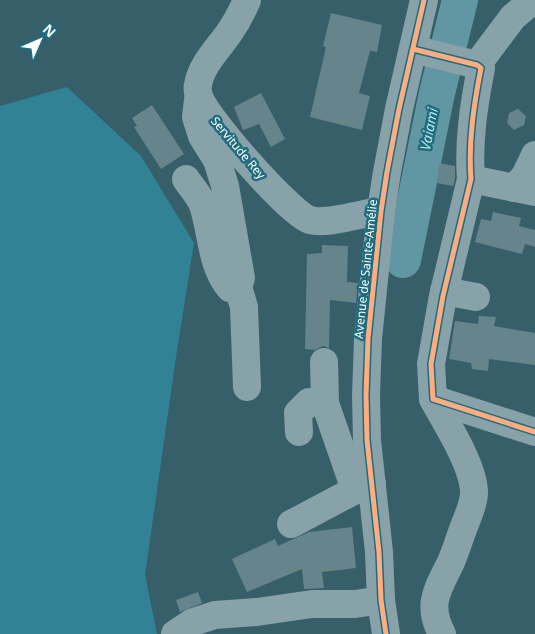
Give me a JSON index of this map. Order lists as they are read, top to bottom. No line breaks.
{"streets":{"street":["Servitude Rey","Avenue de Sainte-Amélie"]},"crossings":[["Servitude Rey","Avenue de Sainte-Amélie"]],"water":["Vaiami"],"north":"top right"}
